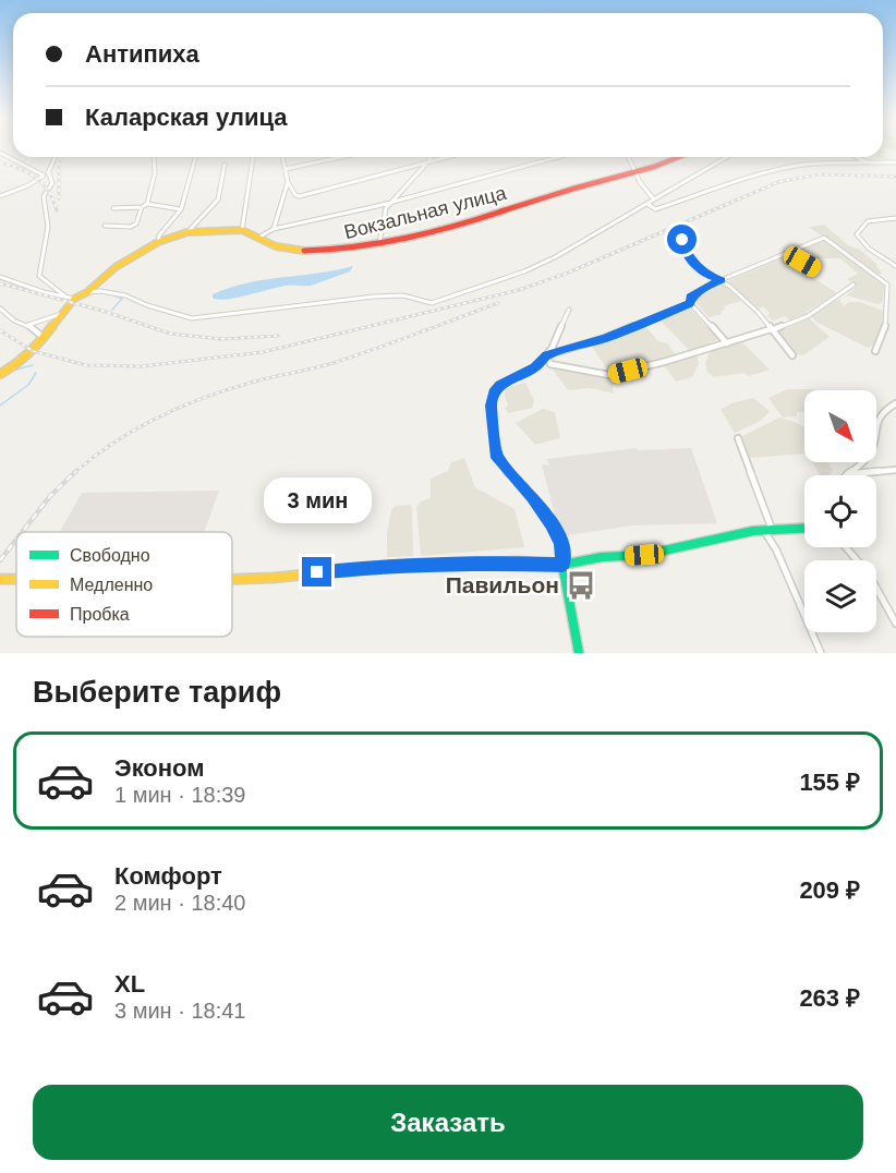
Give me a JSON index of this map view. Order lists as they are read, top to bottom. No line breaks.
{"streets":{"street":["Вокзальная улица"]},"places":{"bus stop":["Павильон"]},"legend":["Свободно","Медленно","Пробка"],"north":"bottom right","page":{"banner":["Антипиха","Каларская улица"],"bubble":"3 мин","heading":"Выберите тариф","list":[{"name":"Эконом","note":"1 мин · 18:39","value":"155 ₽"},{"name":"Комфорт","note":"2 мин · 18:40","value":"209 ₽"},{"name":"XL","note":"3 мин · 18:41","value":"263 ₽"}],"buttons":"Заказать"}}
